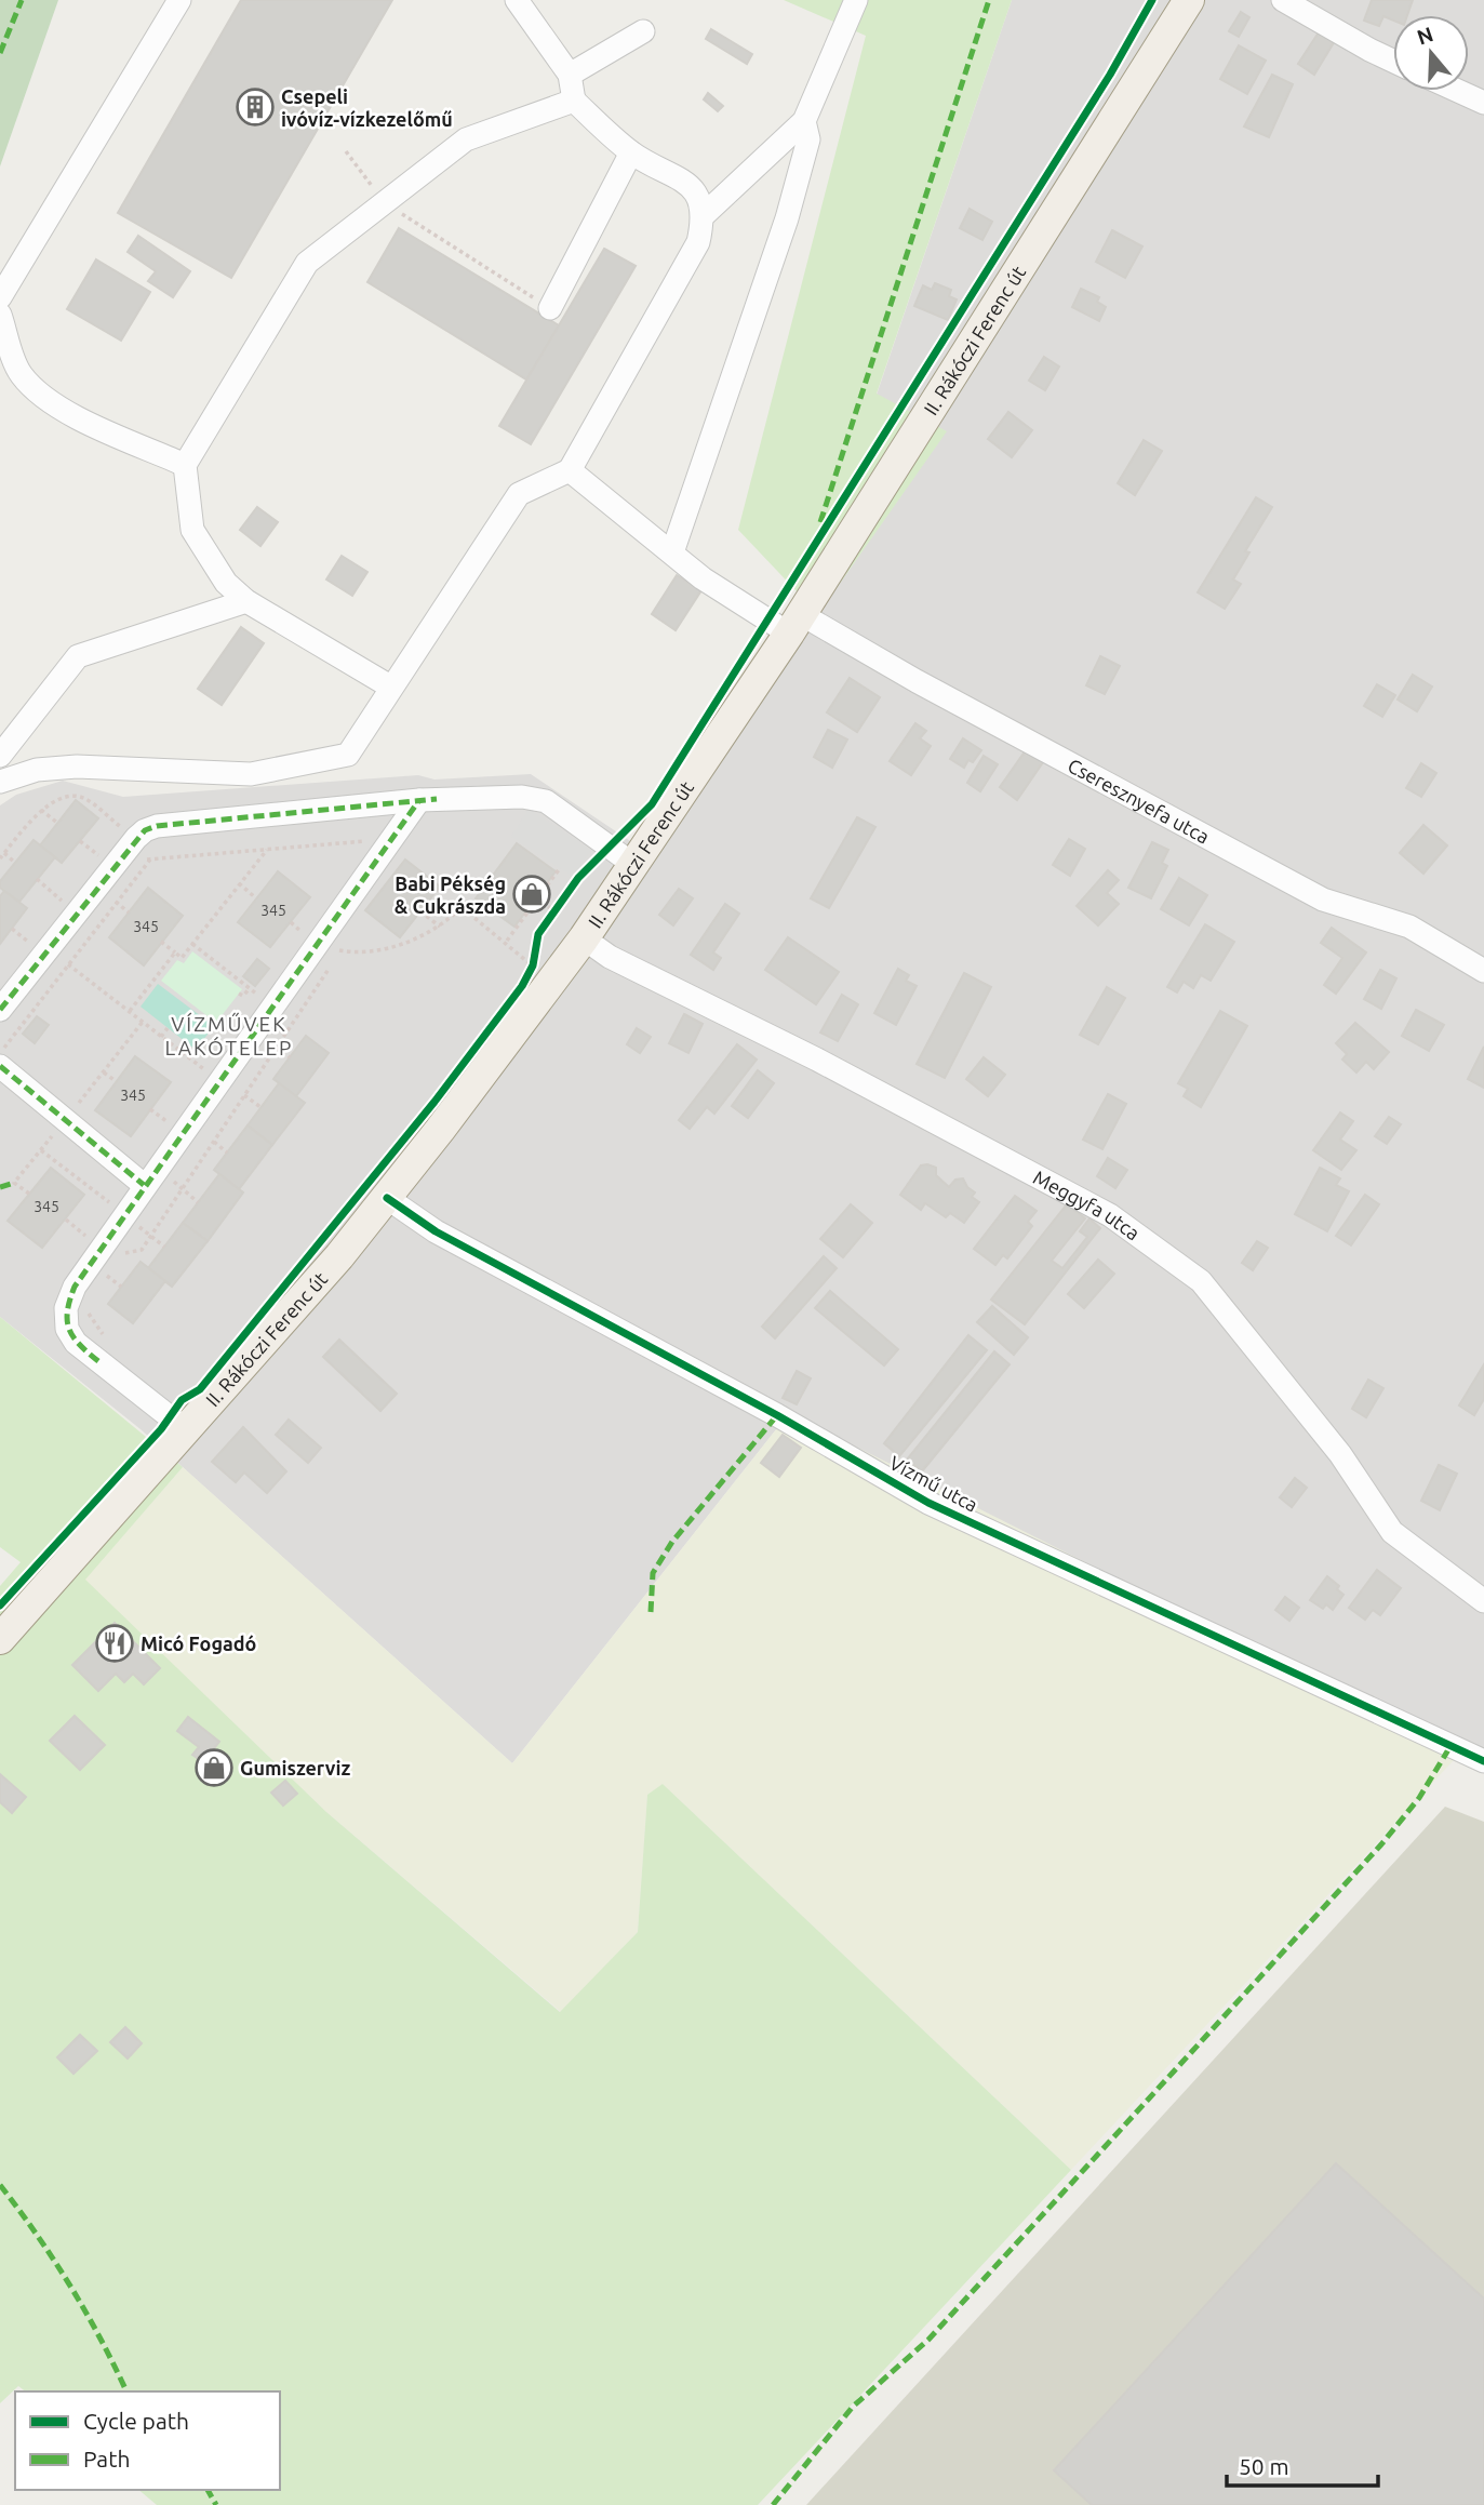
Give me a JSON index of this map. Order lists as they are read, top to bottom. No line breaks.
{"streets":{"main road":["II. Rákóczi Ferenc út"],"street":["Cseresznyefa utca","Meggyfa utca","Vízmű utca"]},"crossings":[["II. Rákóczi Ferenc út","Cseresznyefa utca"],["II. Rákóczi Ferenc út","Meggyfa utca"],["II. Rákóczi Ferenc út","Vízmű utca"]],"districts":["VÍZMŰVEK LAKÓTELEP"],"places":{"building":["Csepeli ivóvíz-vízkezelőmű"],"shop":["Babi Pékség & Cukrászda","Gumiszerviz"],"restaurant":["Micó Fogadó"]},"house_numbers":["345","345","345","345"],"legend":["Cycle path","Path"],"scale_bar":"50 m","north":"top"}
